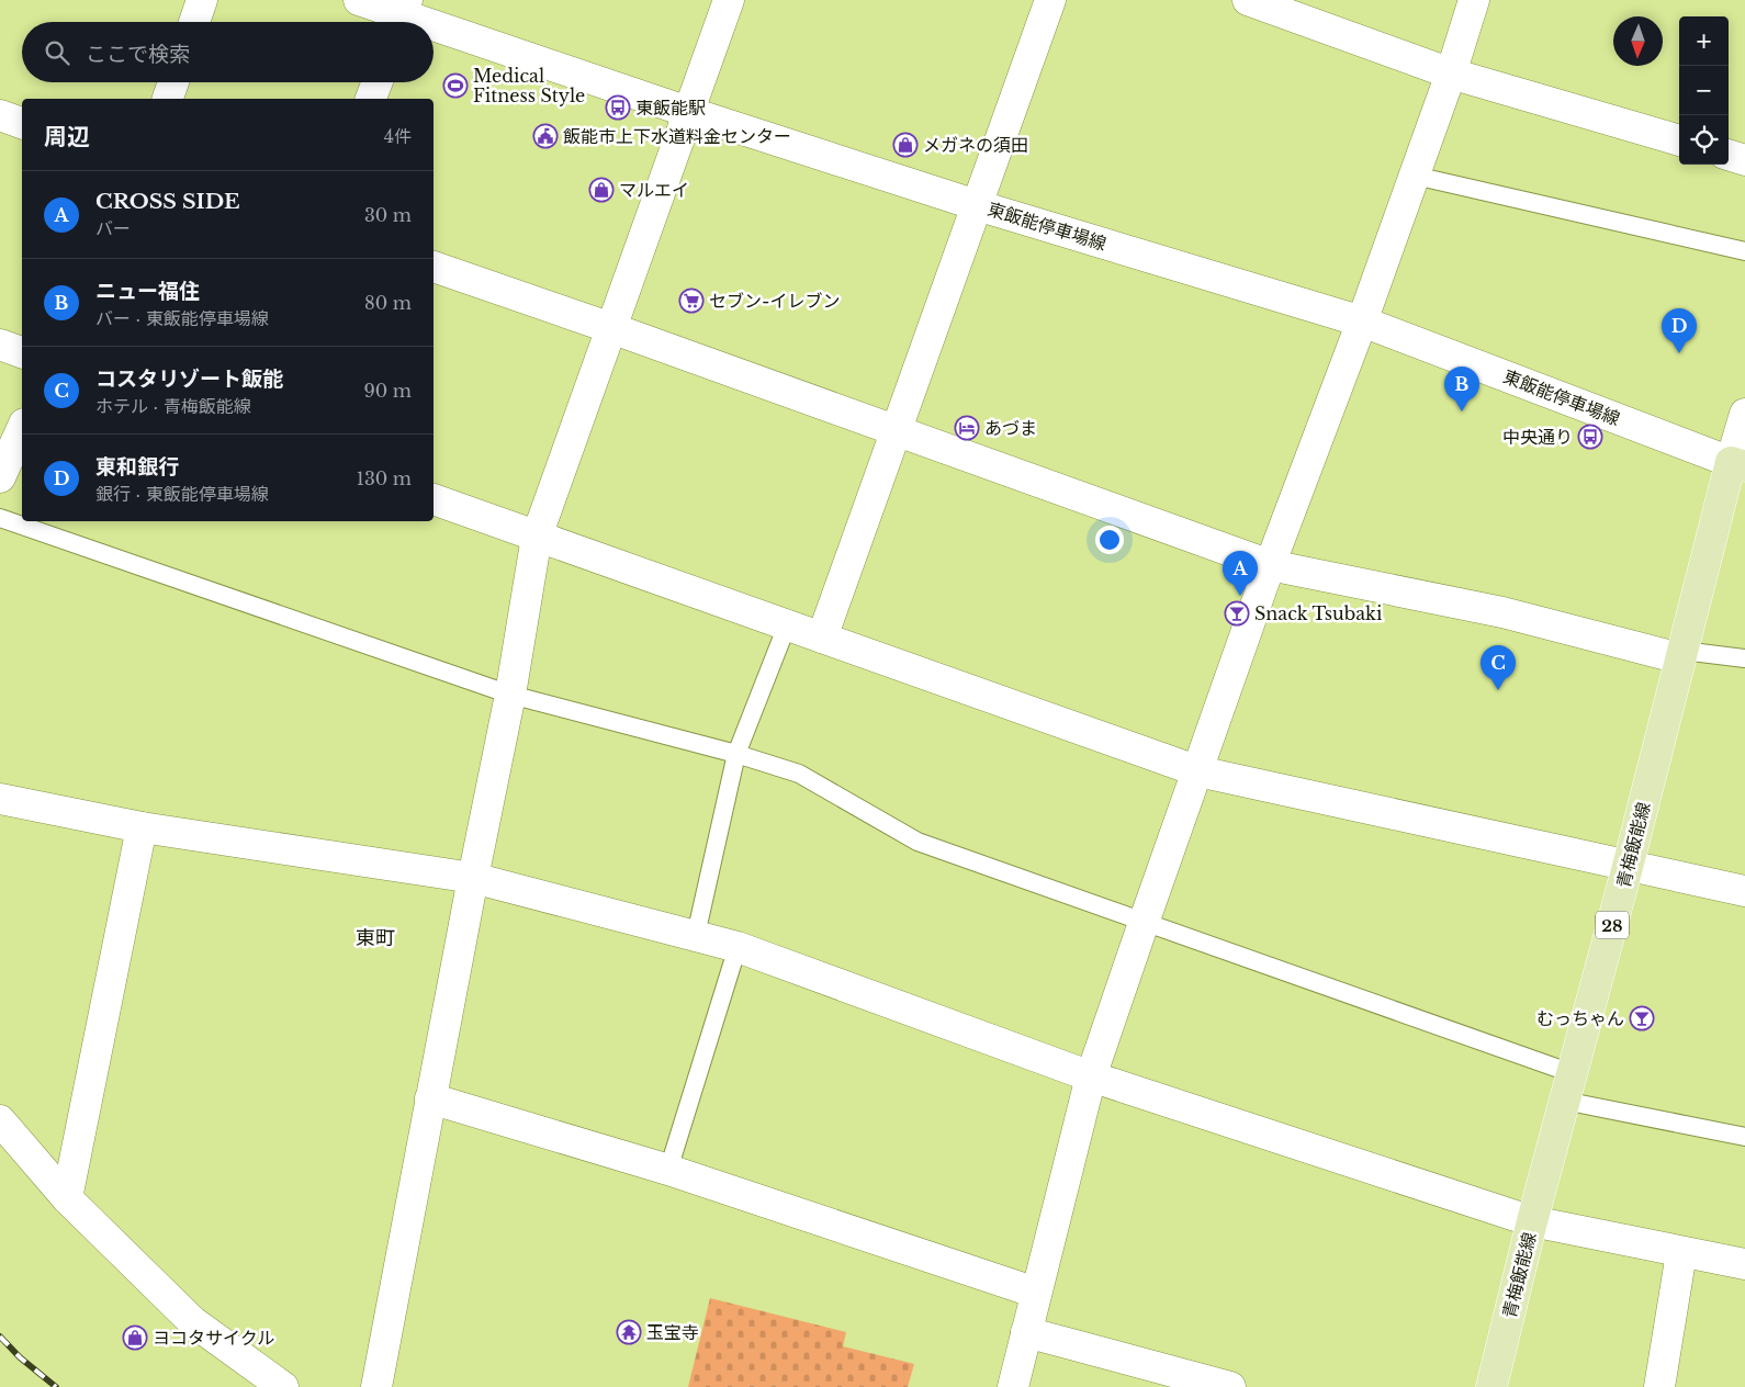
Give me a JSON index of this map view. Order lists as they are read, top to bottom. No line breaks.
{"streets":{"main road":["青梅飯能線","28"],"street":["東飯能停車場線"]},"crossings":[["東飯能停車場線","青梅飯能線"]],"districts":["東町"],"places":{"sports":["Medical Fitness Style"],"bus stop":["東飯能駅","中央通り"],"public building":["飯能市上下水道料金センター"],"shop":["メガネの須田","マルエイ","ヨコタサイクル"],"supermarket":["セブン-イレブン"],"hotel":["あづま"],"bar":["Snack Tsubaki","むっちゃん"],"temple":["玉宝寺"]},"north":"bottom","page":{"map_buttons":["+","−"],"search":"ここで検索","heading":["周辺","4件"],"list":[{"mark":"A","name":"CROSS SIDE","note":"バー","value":"30 m"},{"mark":"B","name":"ニュー福住","note":"バー · 東飯能停車場線","value":"80 m"},{"mark":"C","name":"コスタリゾート飯能","note":"ホテル · 青梅飯能線","value":"90 m"},{"mark":"D","name":"東和銀行","note":"銀行 · 東飯能停車場線","value":"130 m"}],"pins":["D","B","A","C"]}}
